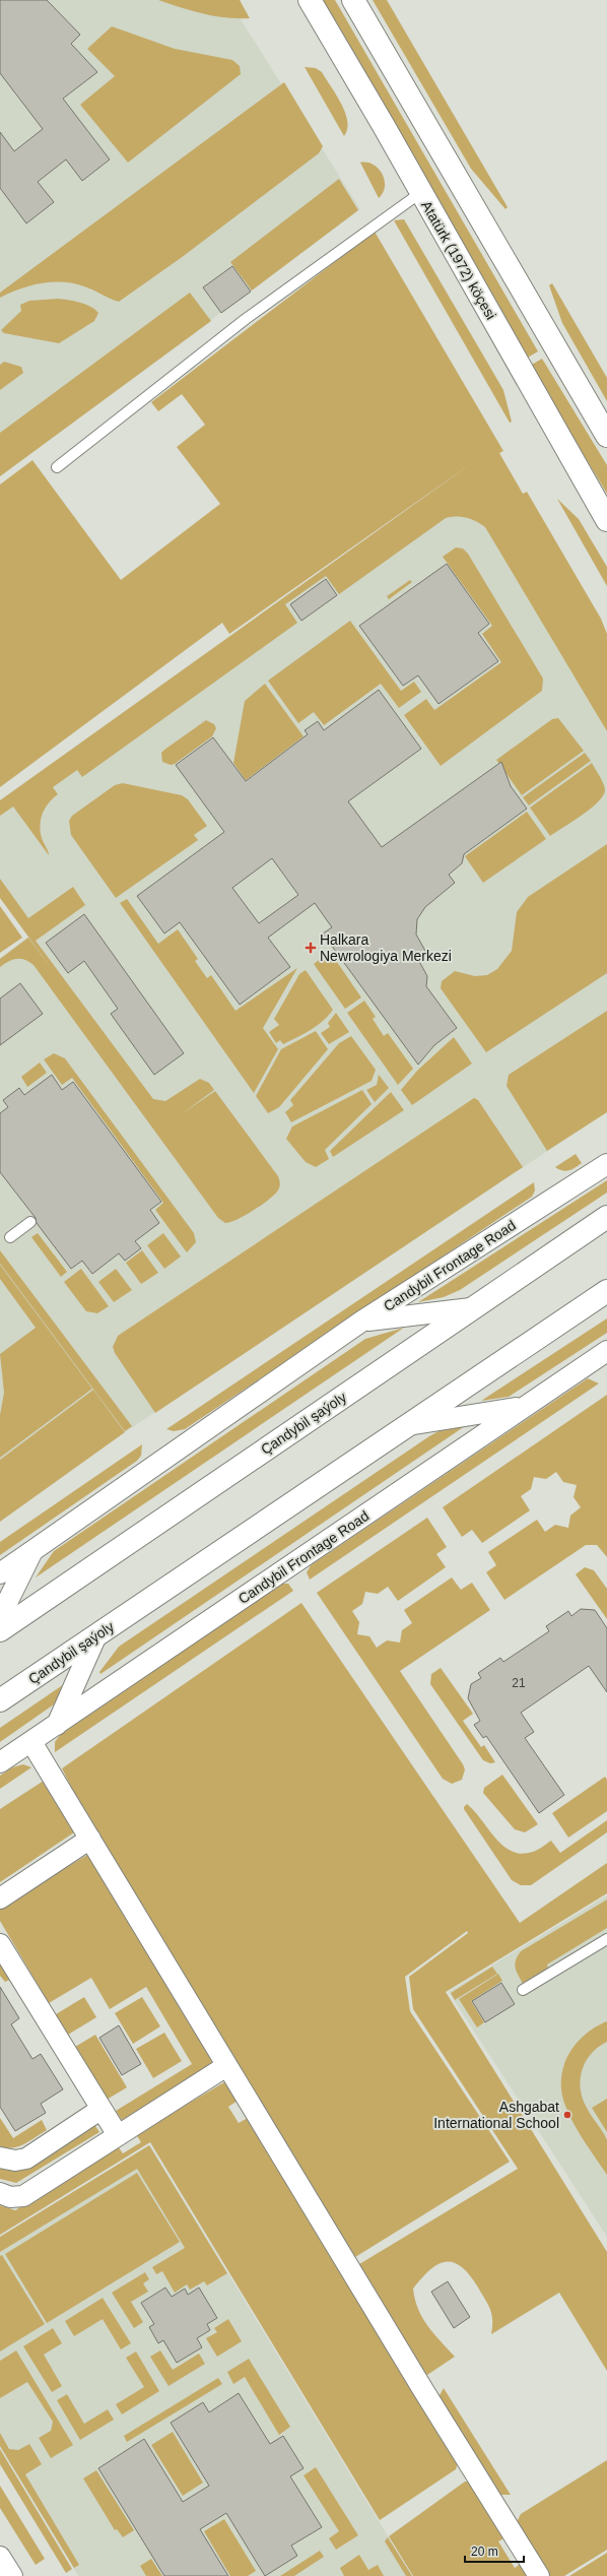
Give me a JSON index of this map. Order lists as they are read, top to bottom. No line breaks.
{"streets":{"main road":["Atatürk (1972) köçesi","Çandybil şaýoly"],"street":["Candybil Frontage Road"]},"places":{"health":["Halkara Newrologiya Merkezi"],"other":["Ashgabat International School"]},"house_numbers":["21"],"scale_bar":"20 m"}
